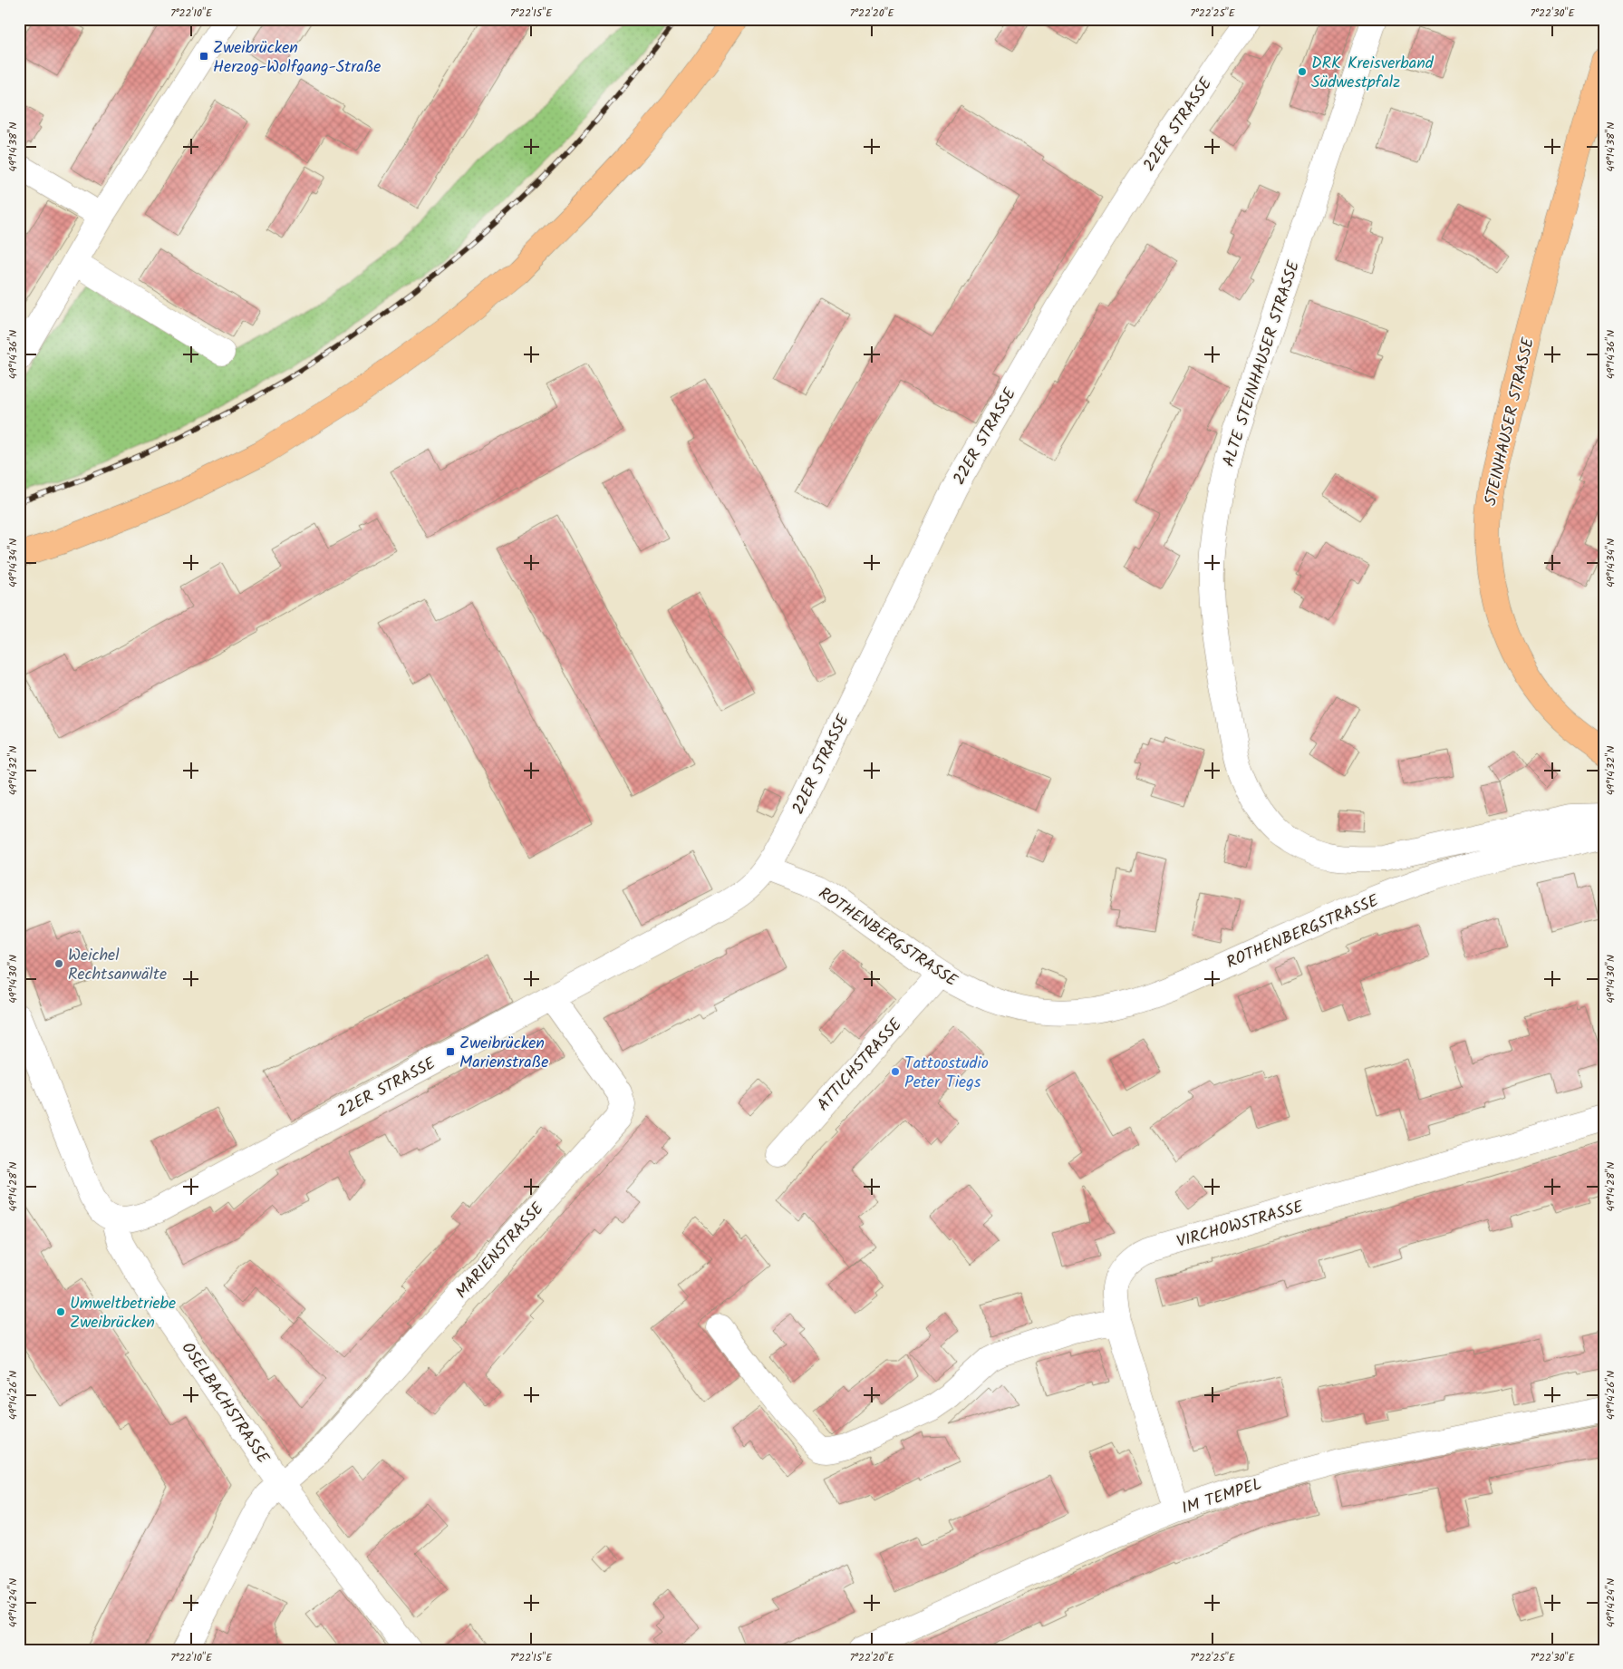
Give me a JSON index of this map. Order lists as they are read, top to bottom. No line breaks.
{"streets":{"main road":["STEINHAUSER STRASSE"],"street":["22ER STRASSE","ALTE STEINHAUSER STRASSE","ROTHENBERGSTRASSE","ATTICHSTRASSE","VIRCHOWSTRASSE","MARIENSTRASSE","OSELBACHSTRASSE","IM TEMPEL"]},"crossings":[["22ER STRASSE","ROTHENBERGSTRASSE"],["22ER STRASSE","MARIENSTRASSE"],["22ER STRASSE","OSELBACHSTRASSE"],["ROTHENBERGSTRASSE","ATTICHSTRASSE"],["VIRCHOWSTRASSE","IM TEMPEL"],["MARIENSTRASSE","OSELBACHSTRASSE"]],"places":{"transit":["Zweibrücken Herzog-Wolfgang-Straße","Zweibrücken Marienstraße"],"other":["DRK Kreisverband Südwestpfalz","Weichel Rechtsanwälte","Tattoostudio Peter Tiegs","Umweltbetriebe Zweibrücken"]},"coordinates":["7°22'10\"E","7°22'15\"E","7°22'20\"E","7°22'25\"E","7°22'30\"E","49°14'38\"N","49°14'36\"N","49°14'34\"N","49°14'32\"N","49°14'30\"N","49°14'28\"N","49°14'26\"N","49°14'24\"N"]}
